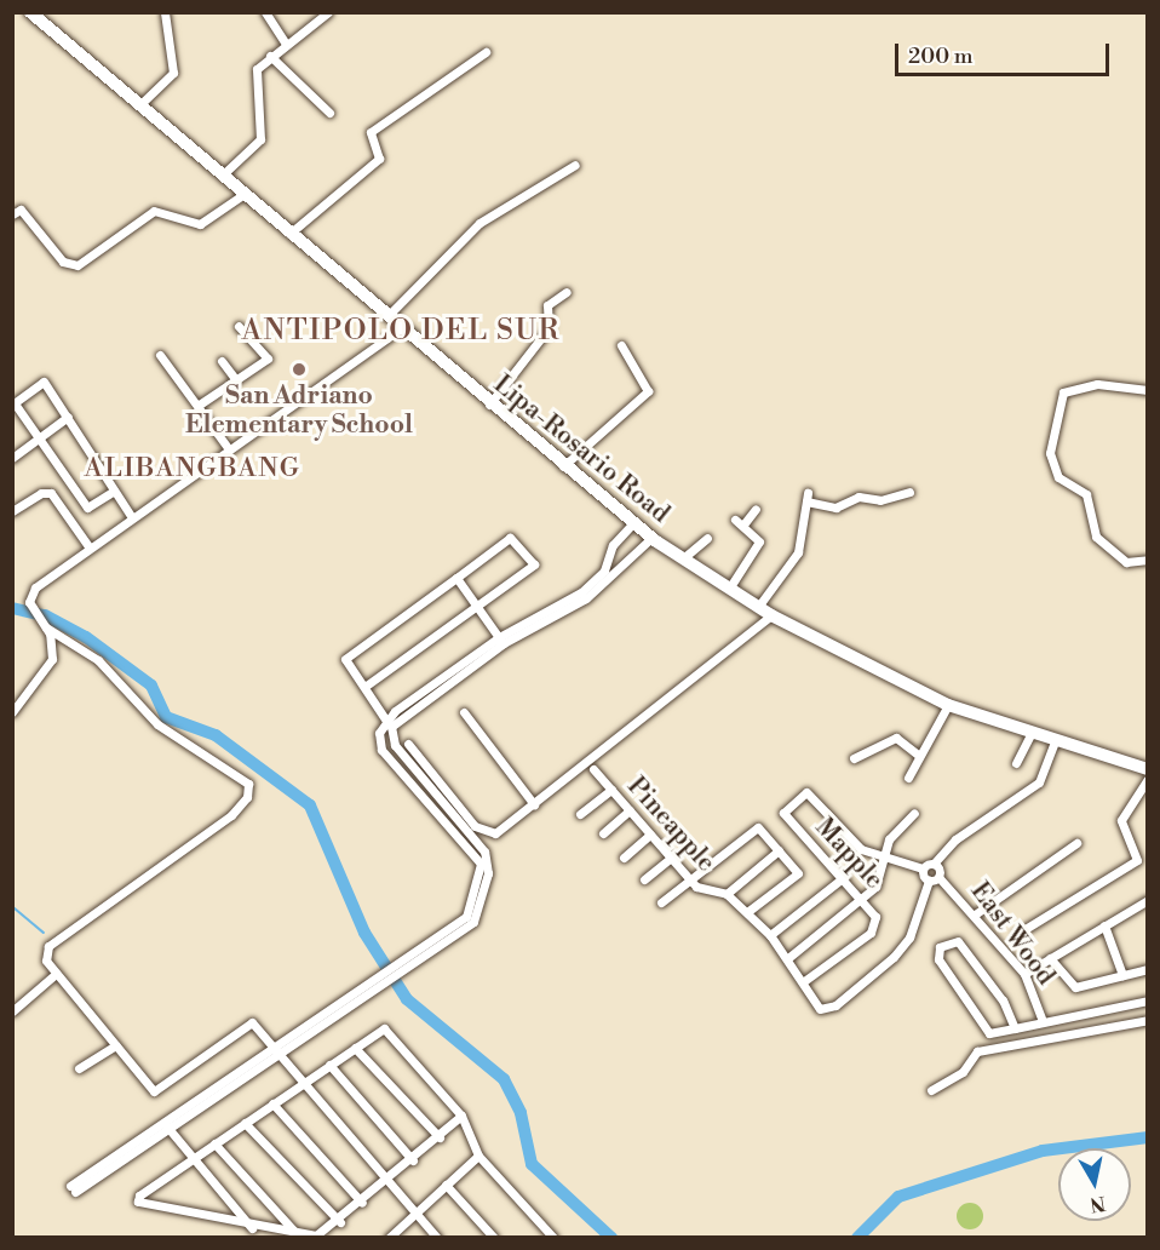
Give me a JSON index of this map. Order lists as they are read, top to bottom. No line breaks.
{"streets":{"main road":["Lipa-Rosario Road"],"street":["Pineapple","Mapple","East Wood"]},"districts":["ANTIPOLO DEL SUR","ALIBANGBANG"],"places":["San Adriano Elementary School"],"scale_bar":"200 m","north":"bottom"}
